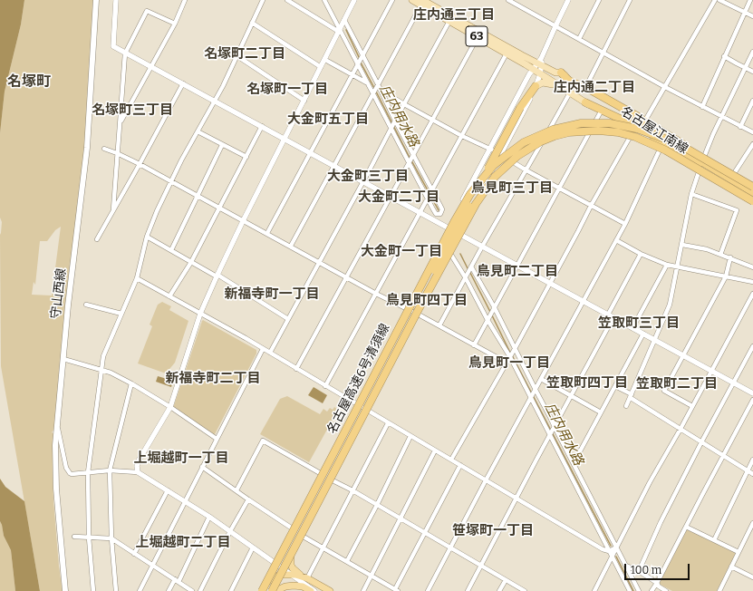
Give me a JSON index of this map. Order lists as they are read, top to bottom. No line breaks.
{"streets":{"highway":["名古屋高速6号清須線"],"main road":["63","名古屋江南線","守山西線"]},"crossings":[["名古屋江南線","名古屋高速6号清須線"]],"districts":["庄内通三丁目","名塚町二丁目","名塚町","庄内通二丁目","名塚町一丁目","名塚町三丁目","大金町五丁目","大金町三丁目","鳥見町三丁目","大金町二丁目","大金町一丁目","鳥見町二丁目","新福寺町一丁目","鳥見町四丁目","笠取町三丁目","鳥見町一丁目","新福寺町二丁目","笠取町四丁目","笠取町二丁目","上堀越町一丁目","笹塚町一丁目","上堀越町二丁目"],"water":["庄内用水路"],"scale_bar":"100 m"}
